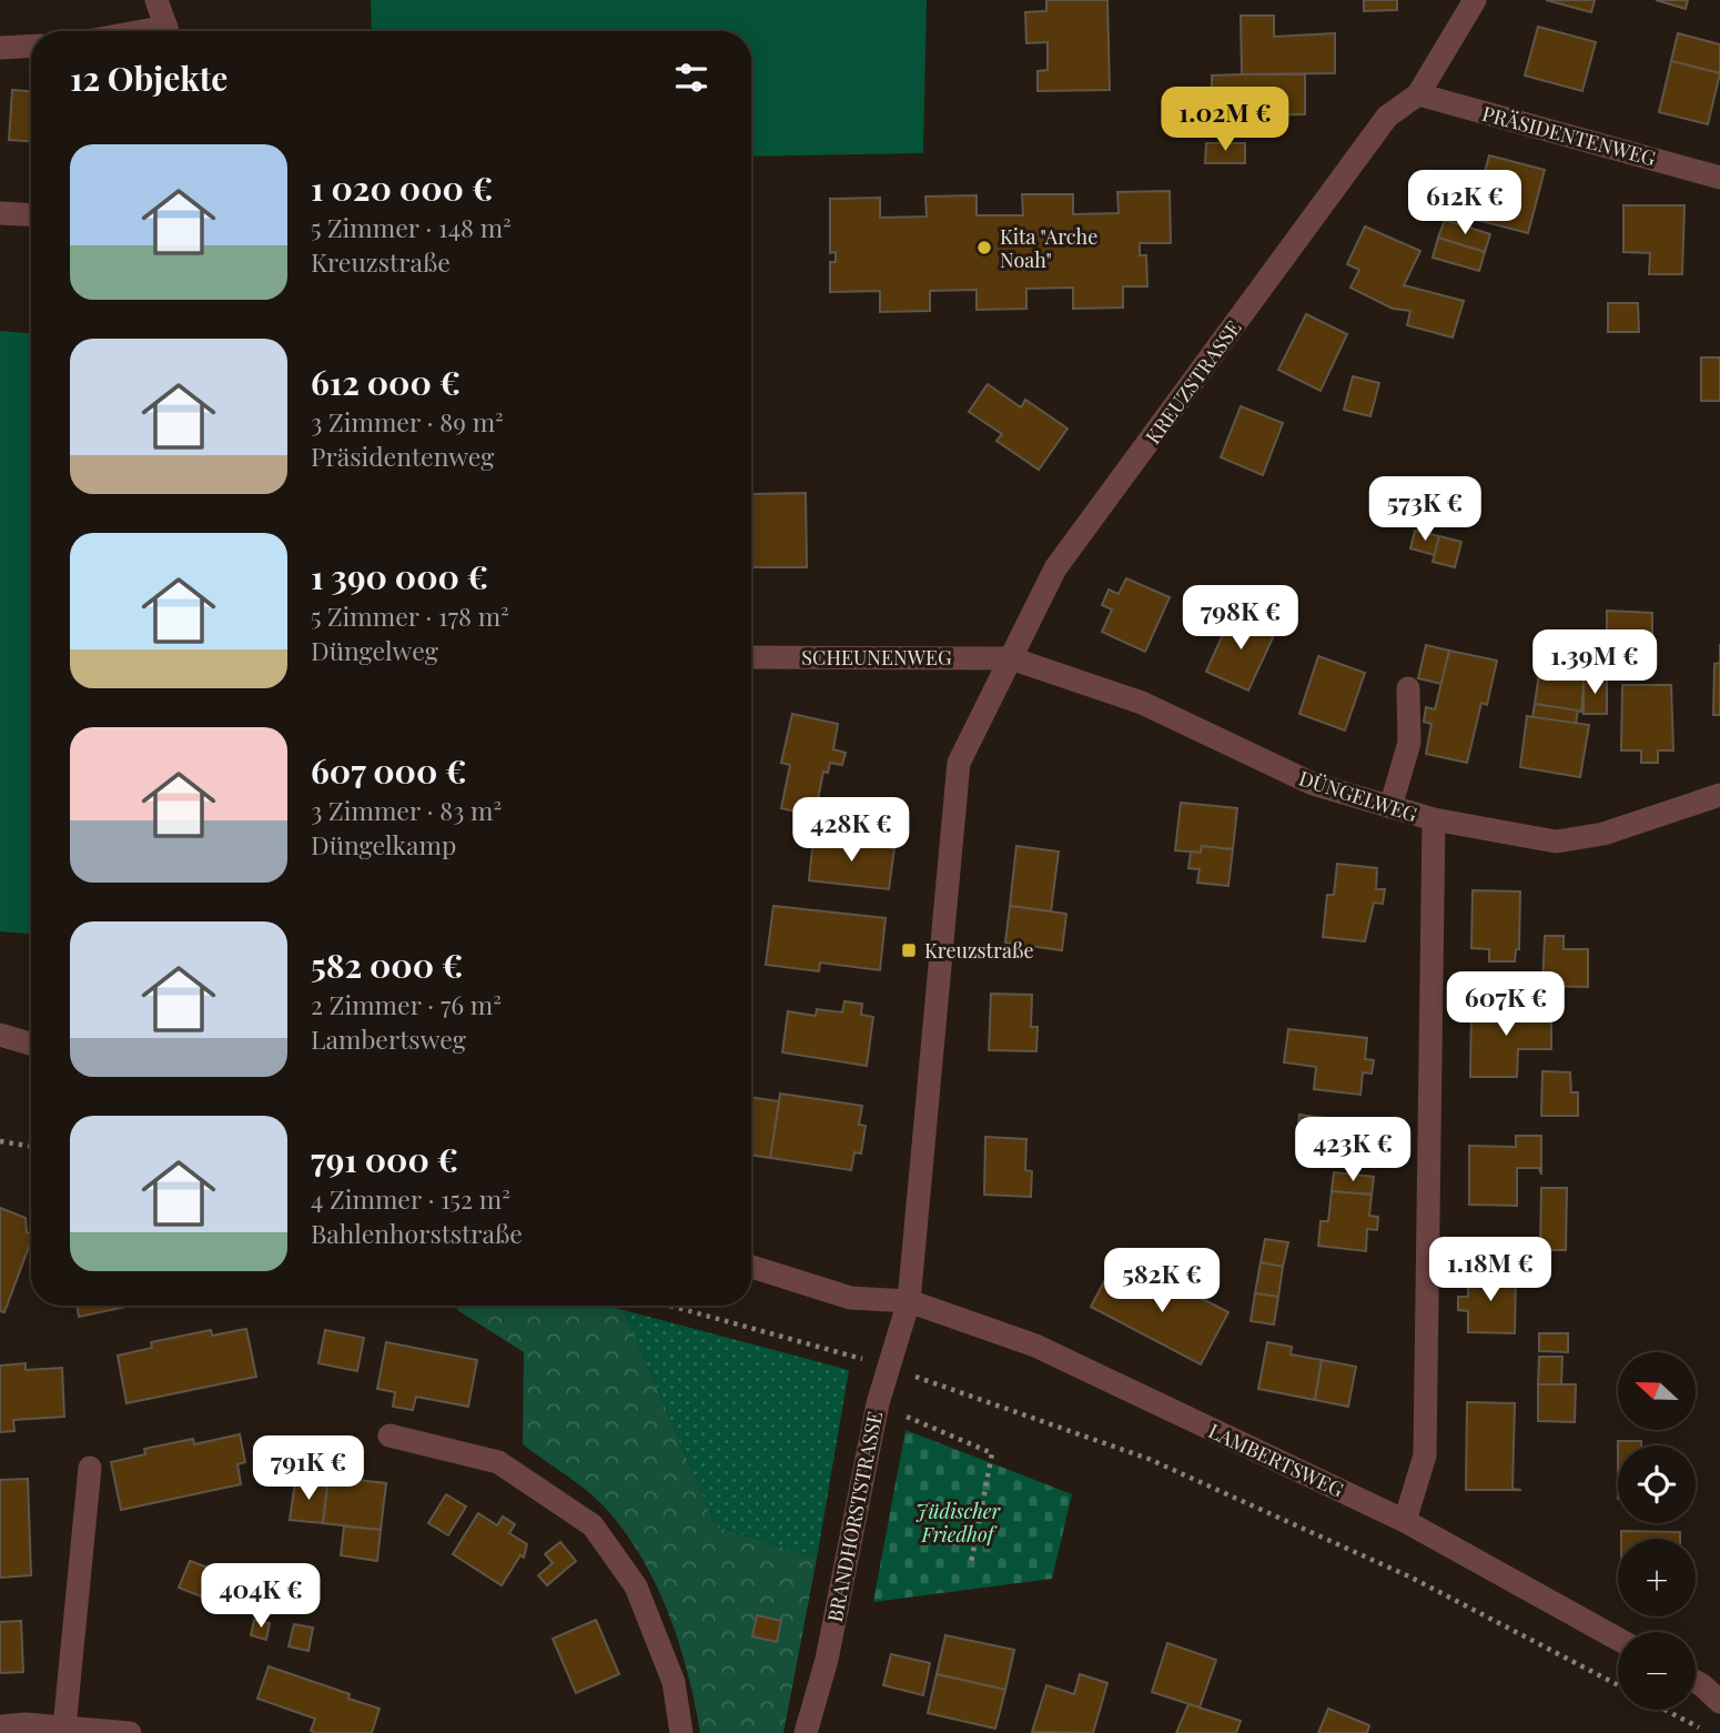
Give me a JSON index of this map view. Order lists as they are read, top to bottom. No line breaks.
{"streets":{"street":["PRÄSIDENTENWEG","KREUZSTRASSE","SCHEUNENWEG","DÜNGELWEG","LAMBERTSWEG","BRANDHORSTSTRASSE"]},"crossings":[["PRÄSIDENTENWEG","KREUZSTRASSE"],["KREUZSTRASSE","SCHEUNENWEG"],["KREUZSTRASSE","DÜNGELWEG"],["KREUZSTRASSE","LAMBERTSWEG"],["KREUZSTRASSE","BRANDHORSTSTRASSE"],["SCHEUNENWEG","DÜNGELWEG"],["LAMBERTSWEG","BRANDHORSTSTRASSE"]],"parks":["Jüdischer Friedhof"],"places":{"other":["Kita \"Arche Noah\""],"transit":["Kreuzstraße"]},"north":"left","page":{"heading":"12 Objekte","price":["1.02M €","612K €","573K €","798K €","1.39M €","428K €","607K €","423K €","1.18M €","582K €","791K €","404K €"],"list":[{"name":"1 020 000 €","note":"5 Zimmer · 148 m² · Kreuzstraße"},{"name":"612 000 €","note":"3 Zimmer · 89 m² · Präsidentenweg"},{"name":"1 390 000 €","note":"5 Zimmer · 178 m² · Düngelweg"},{"name":"607 000 €","note":"3 Zimmer · 83 m² · Düngelkamp"},{"name":"582 000 €","note":"2 Zimmer · 76 m² · Lambertsweg"},{"name":"791 000 €","note":"4 Zimmer · 152 m² · Bahlenhorststraße"}],"map_buttons":["+","−"]}}
